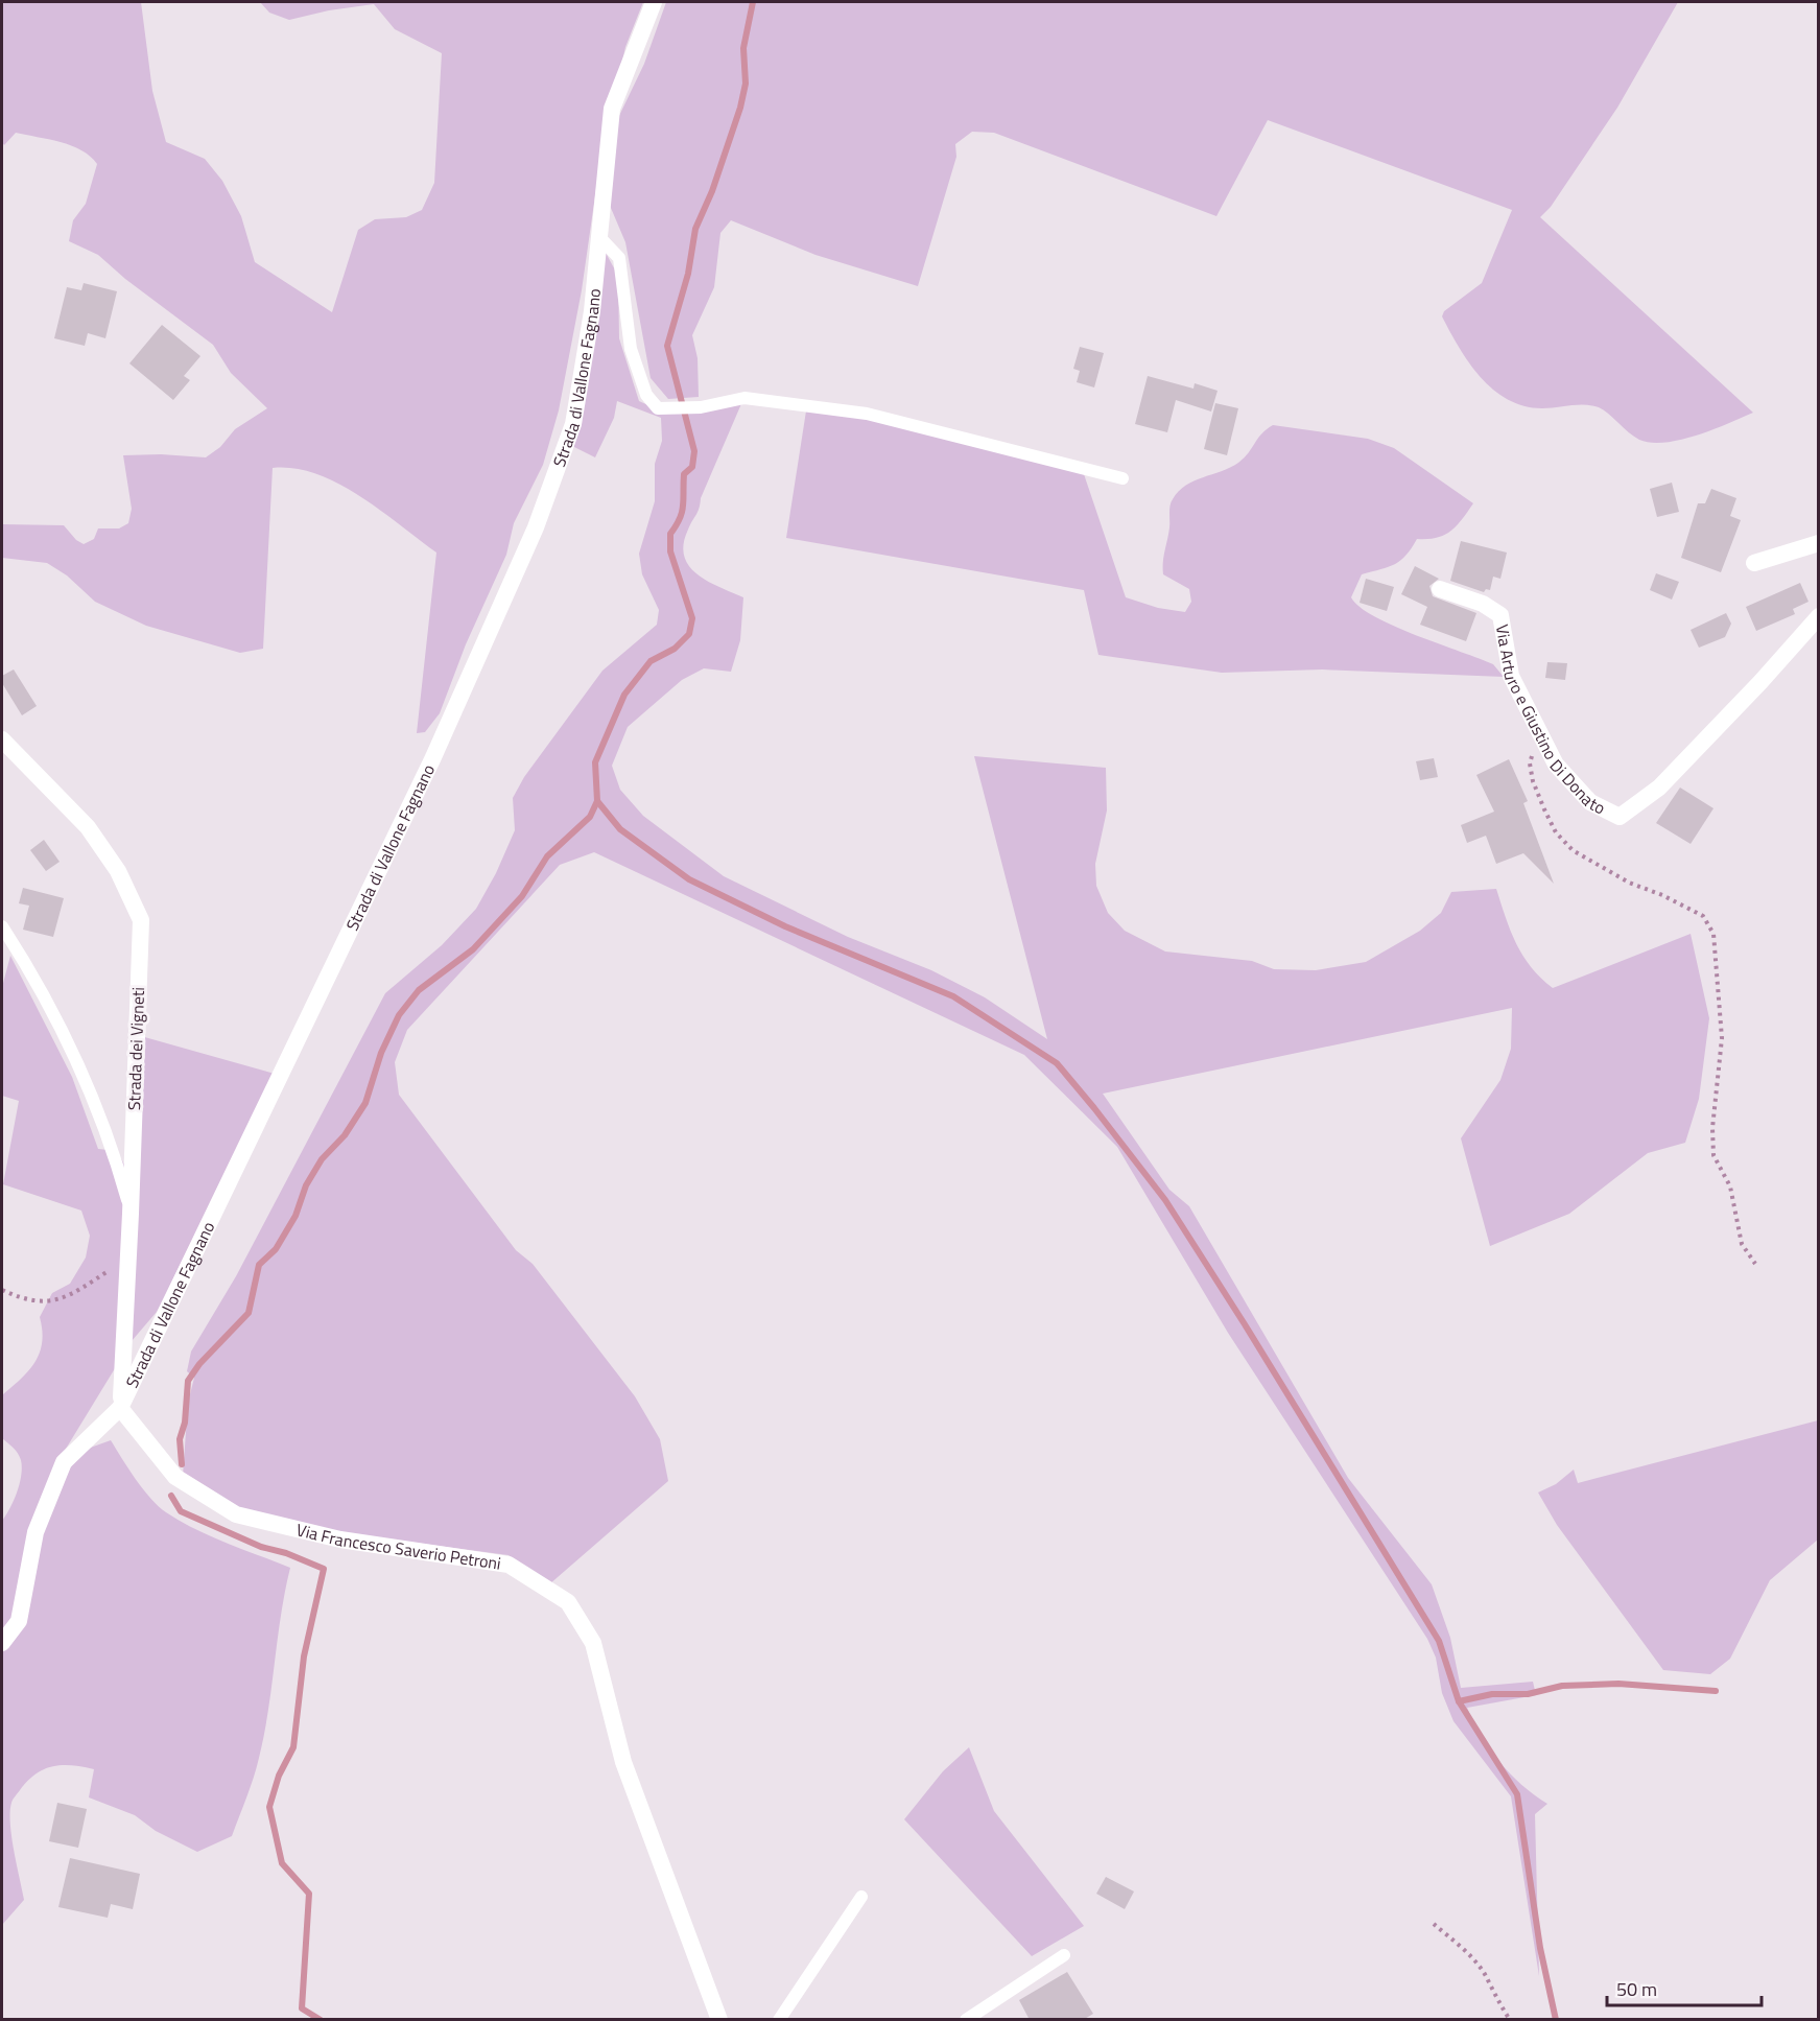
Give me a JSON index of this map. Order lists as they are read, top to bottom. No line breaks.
{"streets":{"street":["Strada di Vallone Fagnano","Via Arturo e Giustino Di Donato","Strada dei Vigneti","Via Francesco Saverio Petroni"]},"crossings":[["Strada di Vallone Fagnano","Strada dei Vigneti"],["Strada di Vallone Fagnano","Via Francesco Saverio Petroni"],["Strada dei Vigneti","Via Francesco Saverio Petroni"]],"scale_bar":"50 m"}
